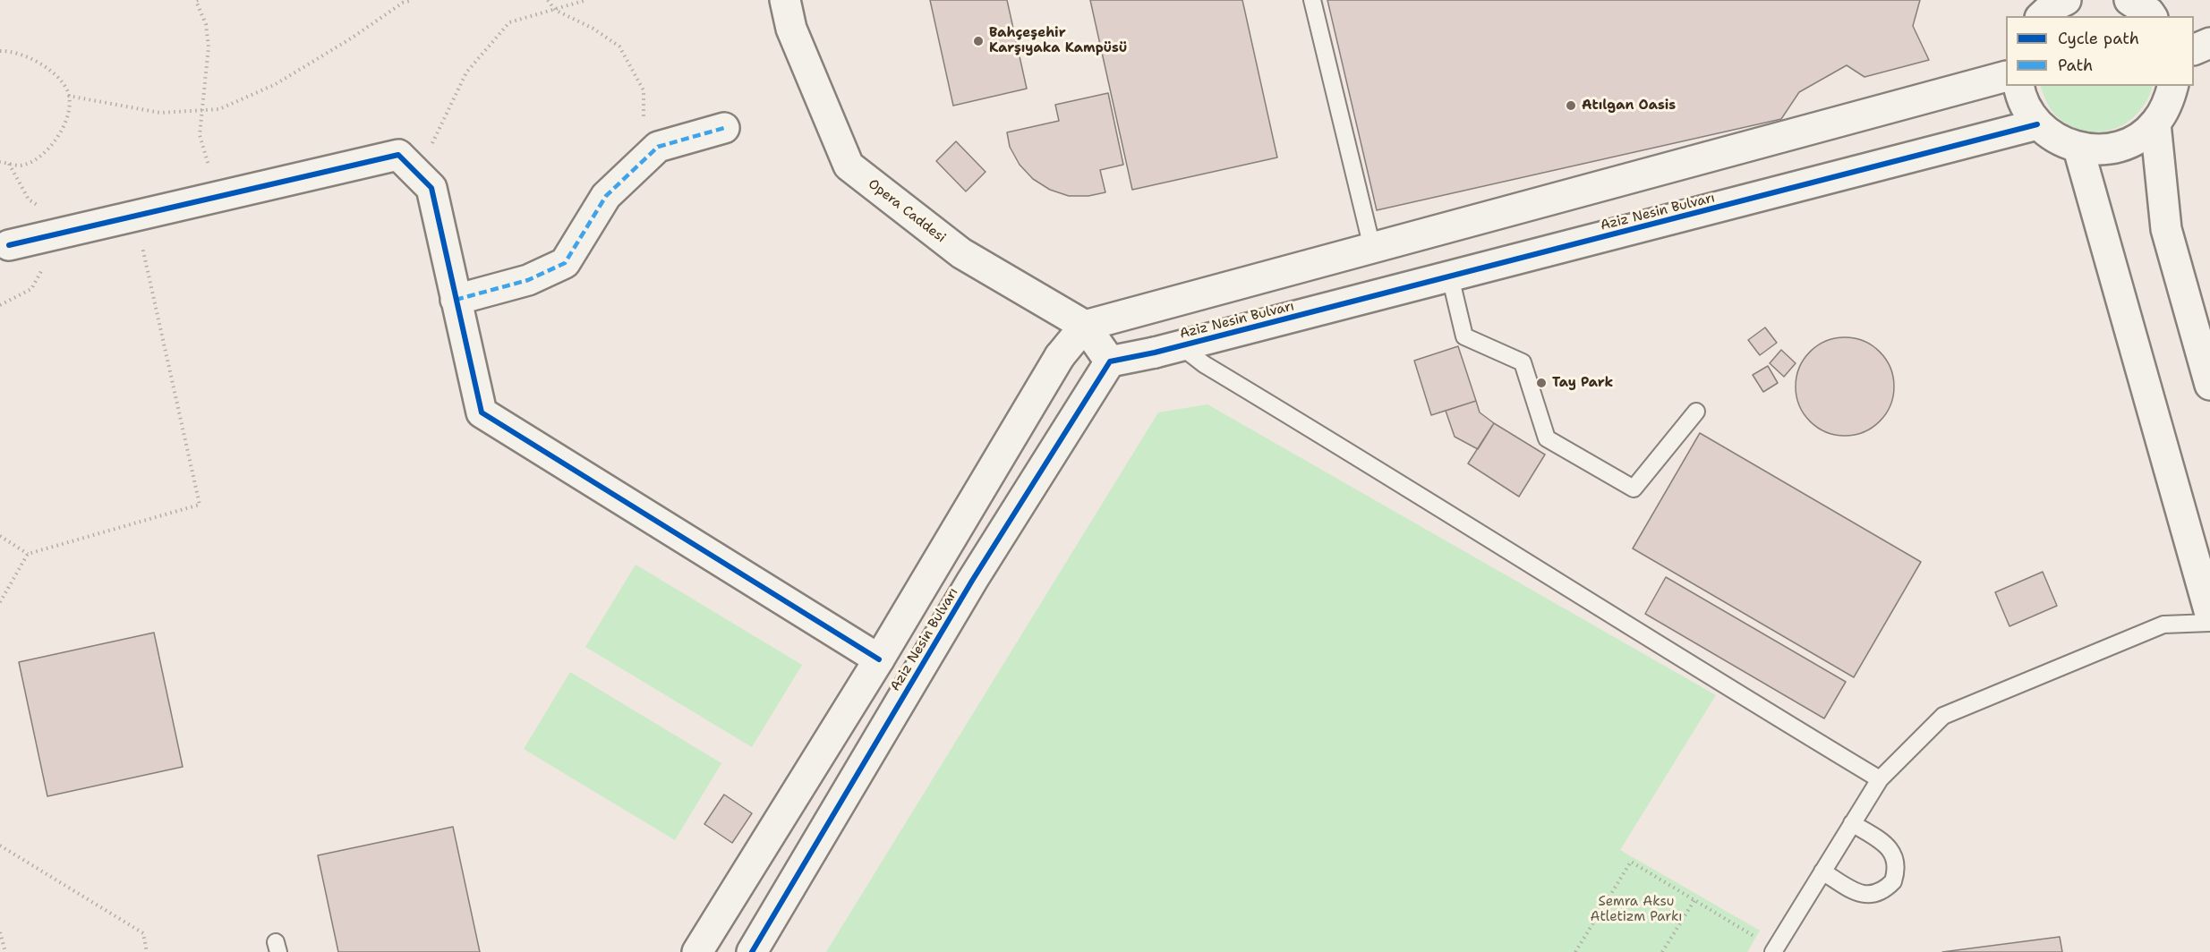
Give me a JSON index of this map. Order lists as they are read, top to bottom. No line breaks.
{"streets":{"street":["Opera Caddesi","Aziz Nesin Bulvarı"]},"parks":["Semra Aksu Atletizm Parkı"],"places":["Bahçeşehir Karşıyaka Kampüsü","Atılgan Oasis","Tay Park"],"legend":["Cycle path","Path"]}
